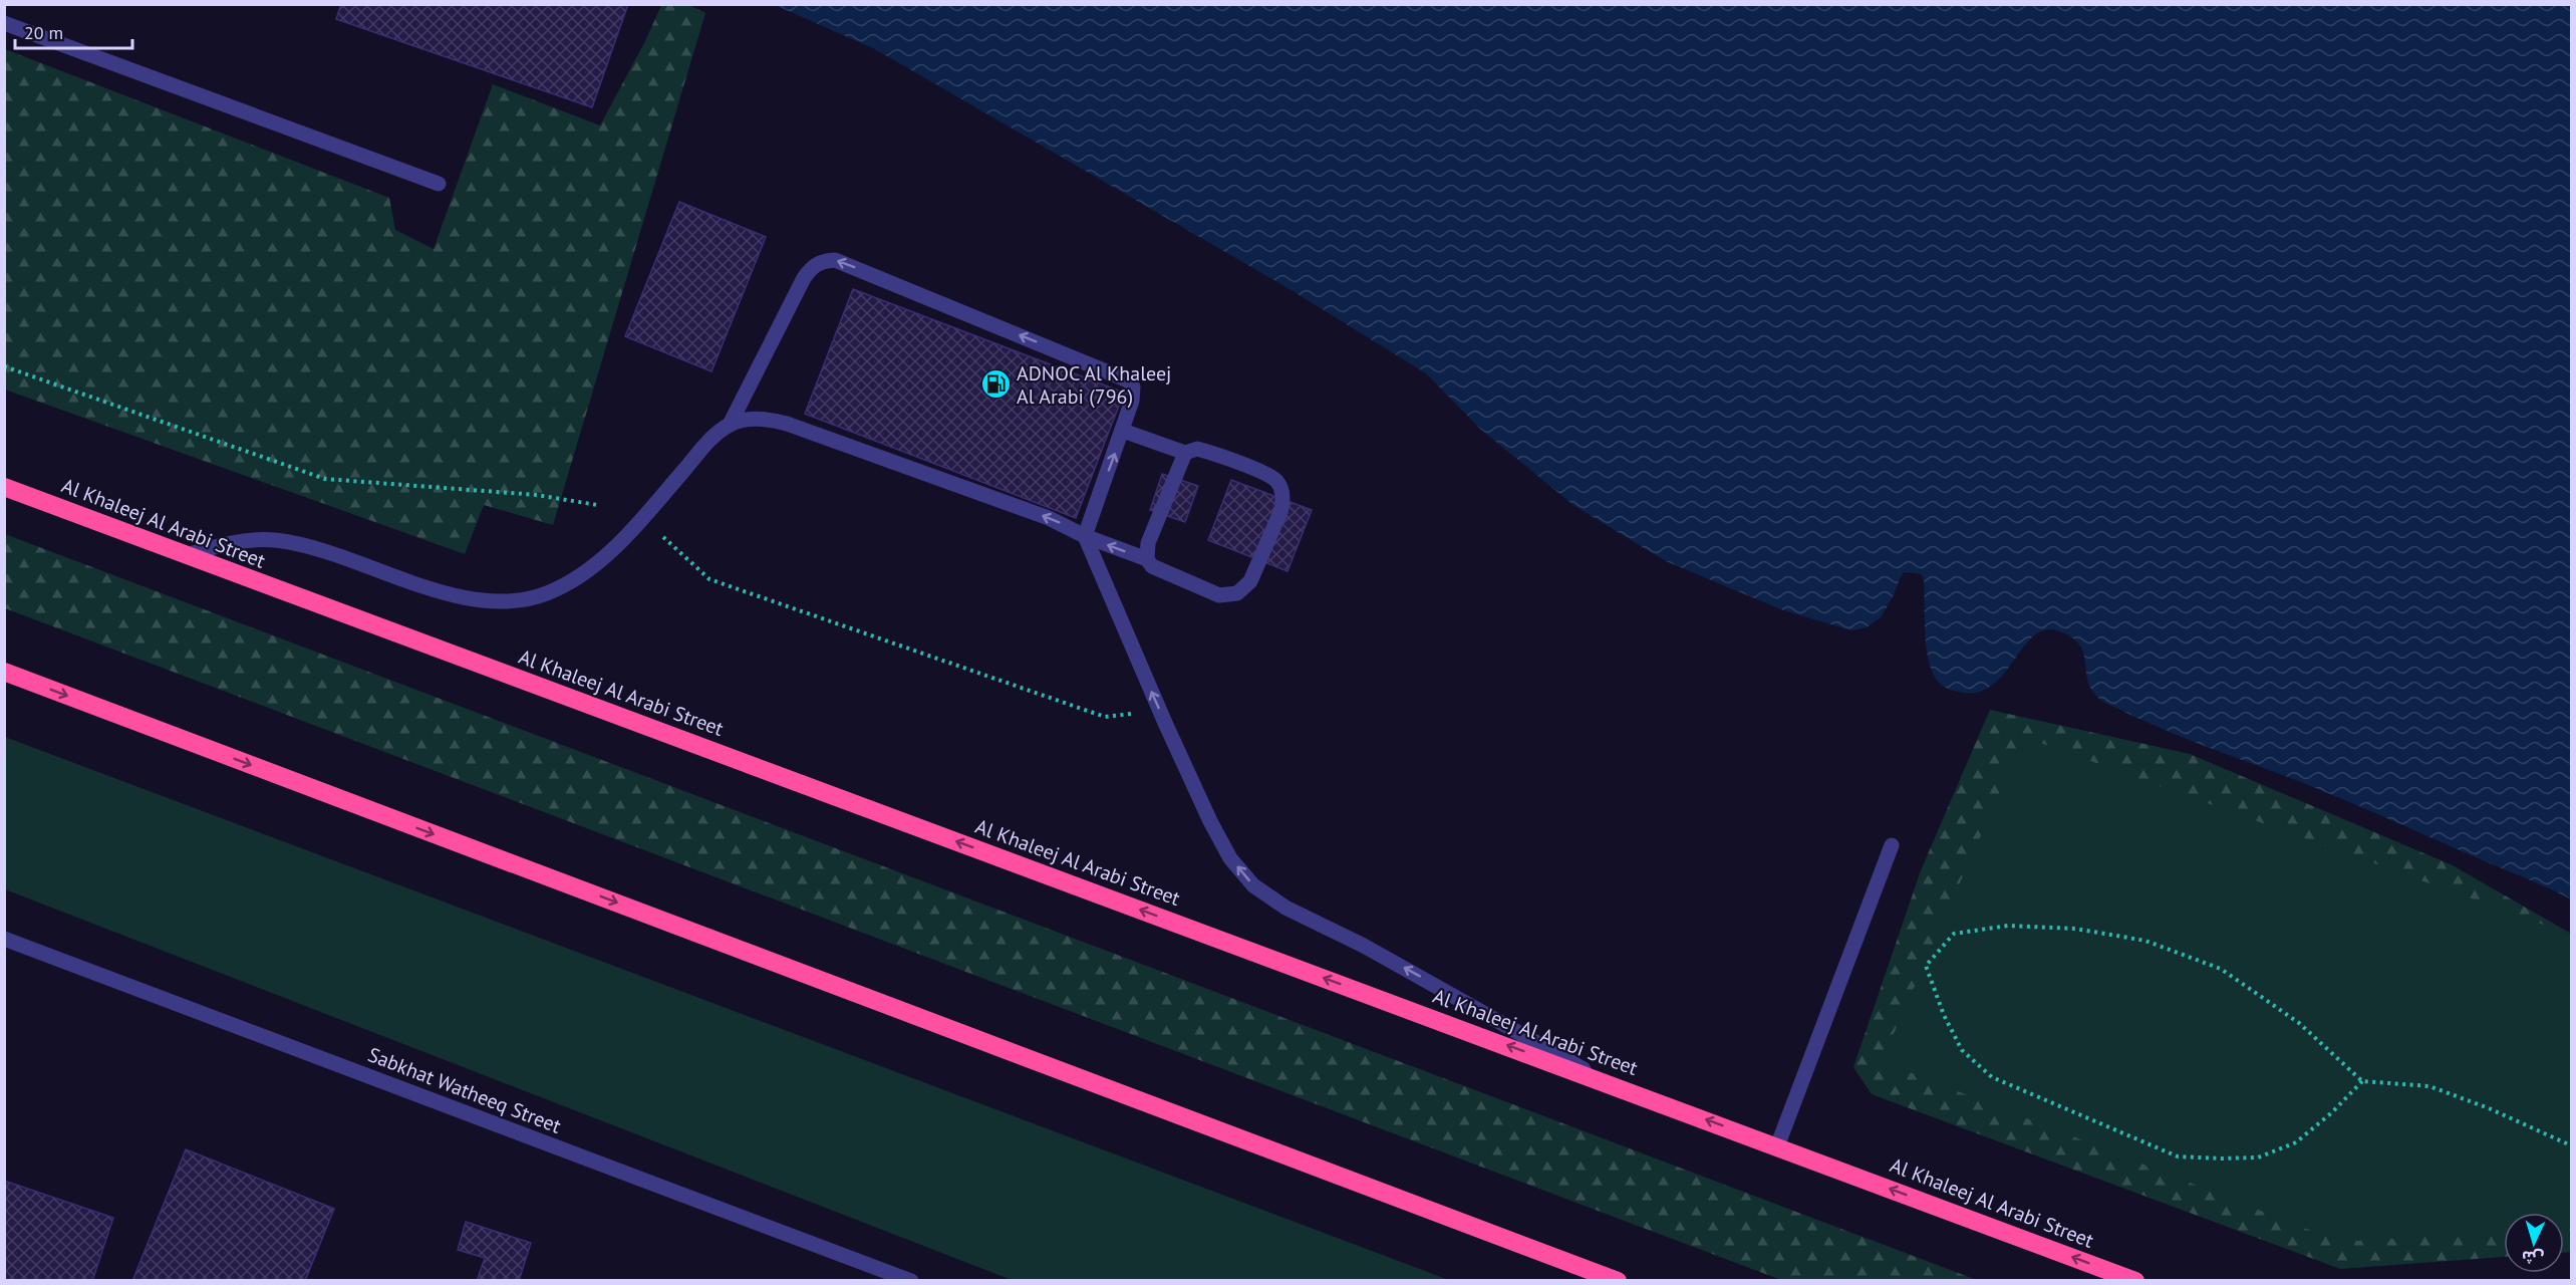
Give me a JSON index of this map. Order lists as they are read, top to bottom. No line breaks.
{"streets":{"highway":["Al Khaleej Al Arabi Street"],"street":["Sabkhat Watheeq Street"]},"one_way":["Al Khaleej Al Arabi Street"],"places":{"fuel station":["ADNOC Al Khaleej Al Arabi (796)"]},"scale_bar":"20 m","north":"bottom"}
